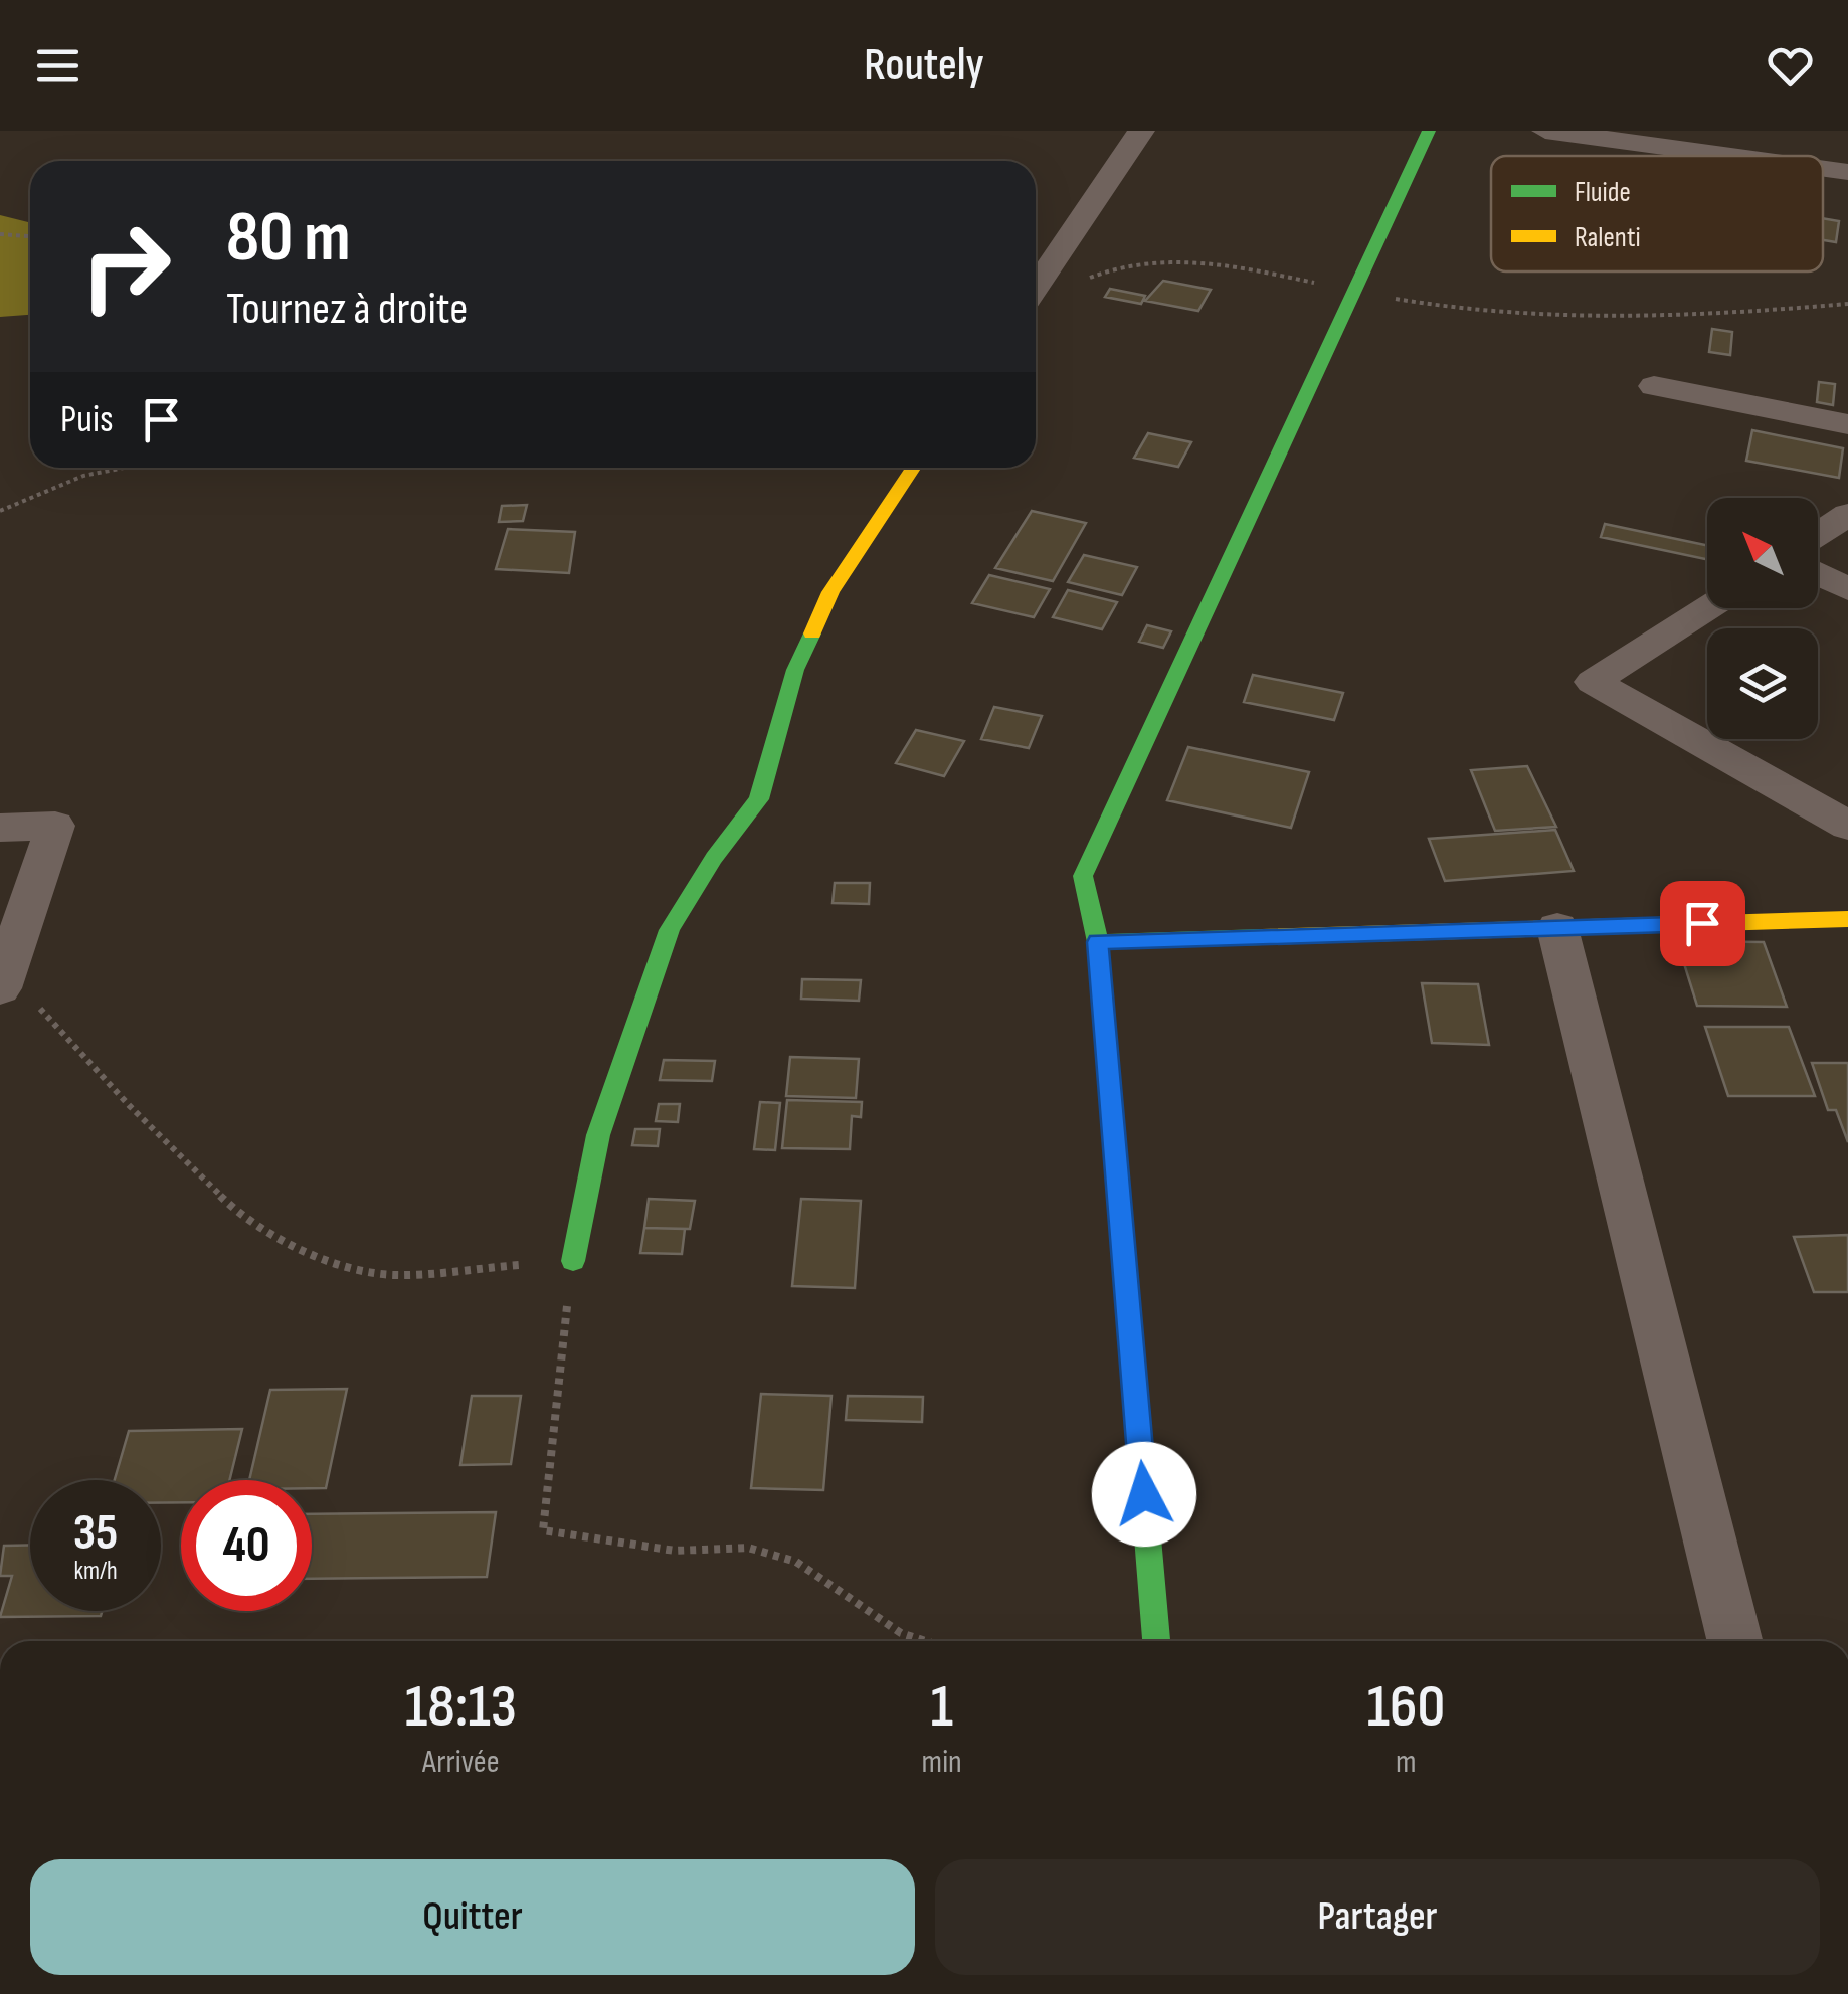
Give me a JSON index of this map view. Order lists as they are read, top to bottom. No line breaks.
{"legend":["Fluide","Ralenti"],"north":"top left","page":{"header":"Routely","turn":["80 m","Tournez à droite"],"then":"Puis","speed":"35 km/h","limit":"40","eta":["18:13","Arrivée","1","min","160","m"],"buttons":["Quitter","Partager"]}}
